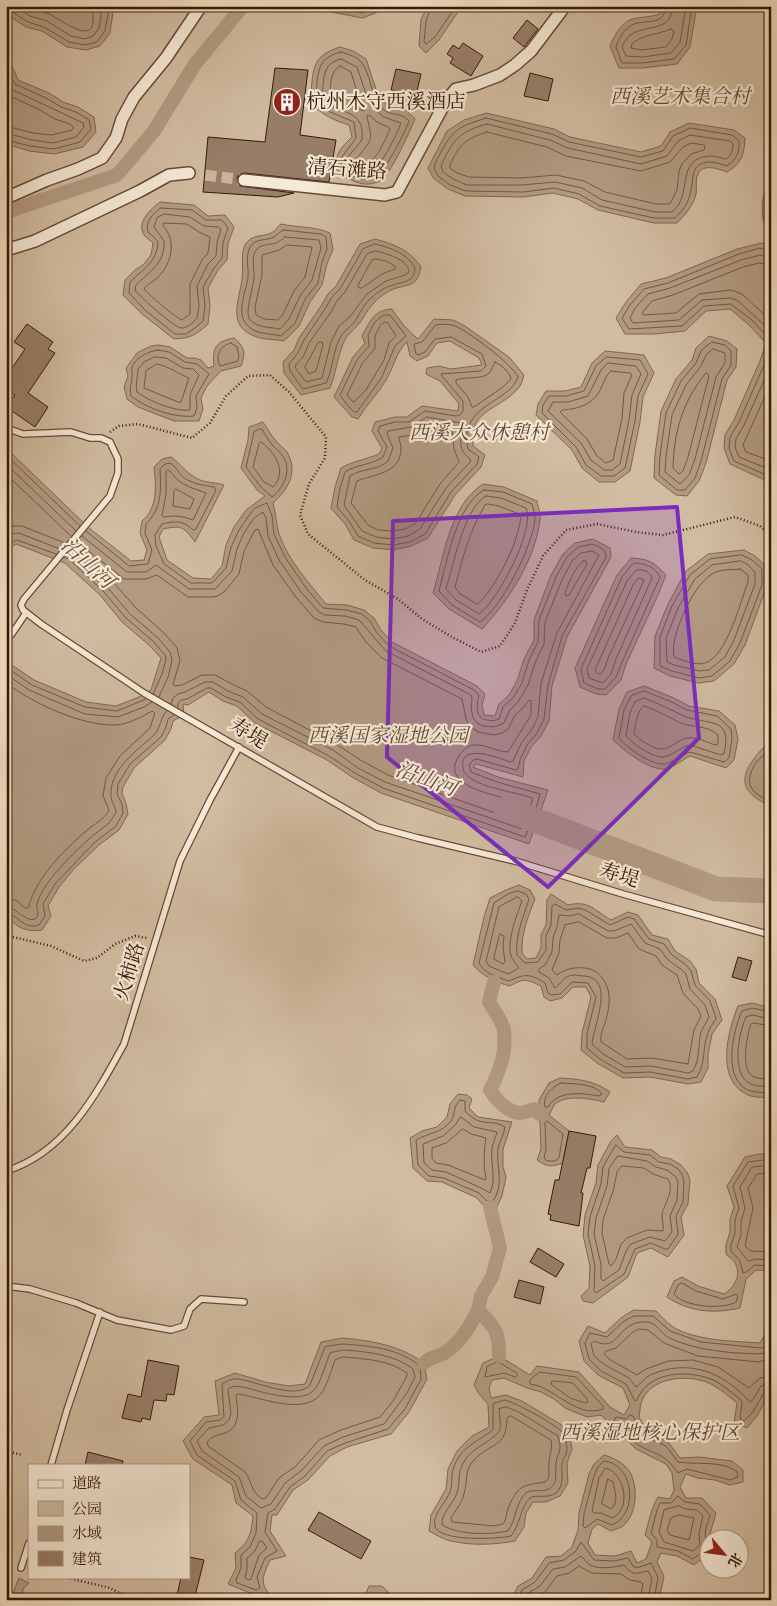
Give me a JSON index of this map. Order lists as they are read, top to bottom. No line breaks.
{"streets":{"street":["清石滩路"],"lane":["寿堤","火柿路"]},"crossings":[["寿堤","火柿路"]],"water":["沿山河"],"parks":["西溪艺术集合村","西溪大众休憩村","西溪国家湿地公园","西溪湿地核心保护区"],"places":{"building":["杭州木守西溪酒店"]},"legend":["道路","公园","水域","建筑"],"north":"bottom right"}
